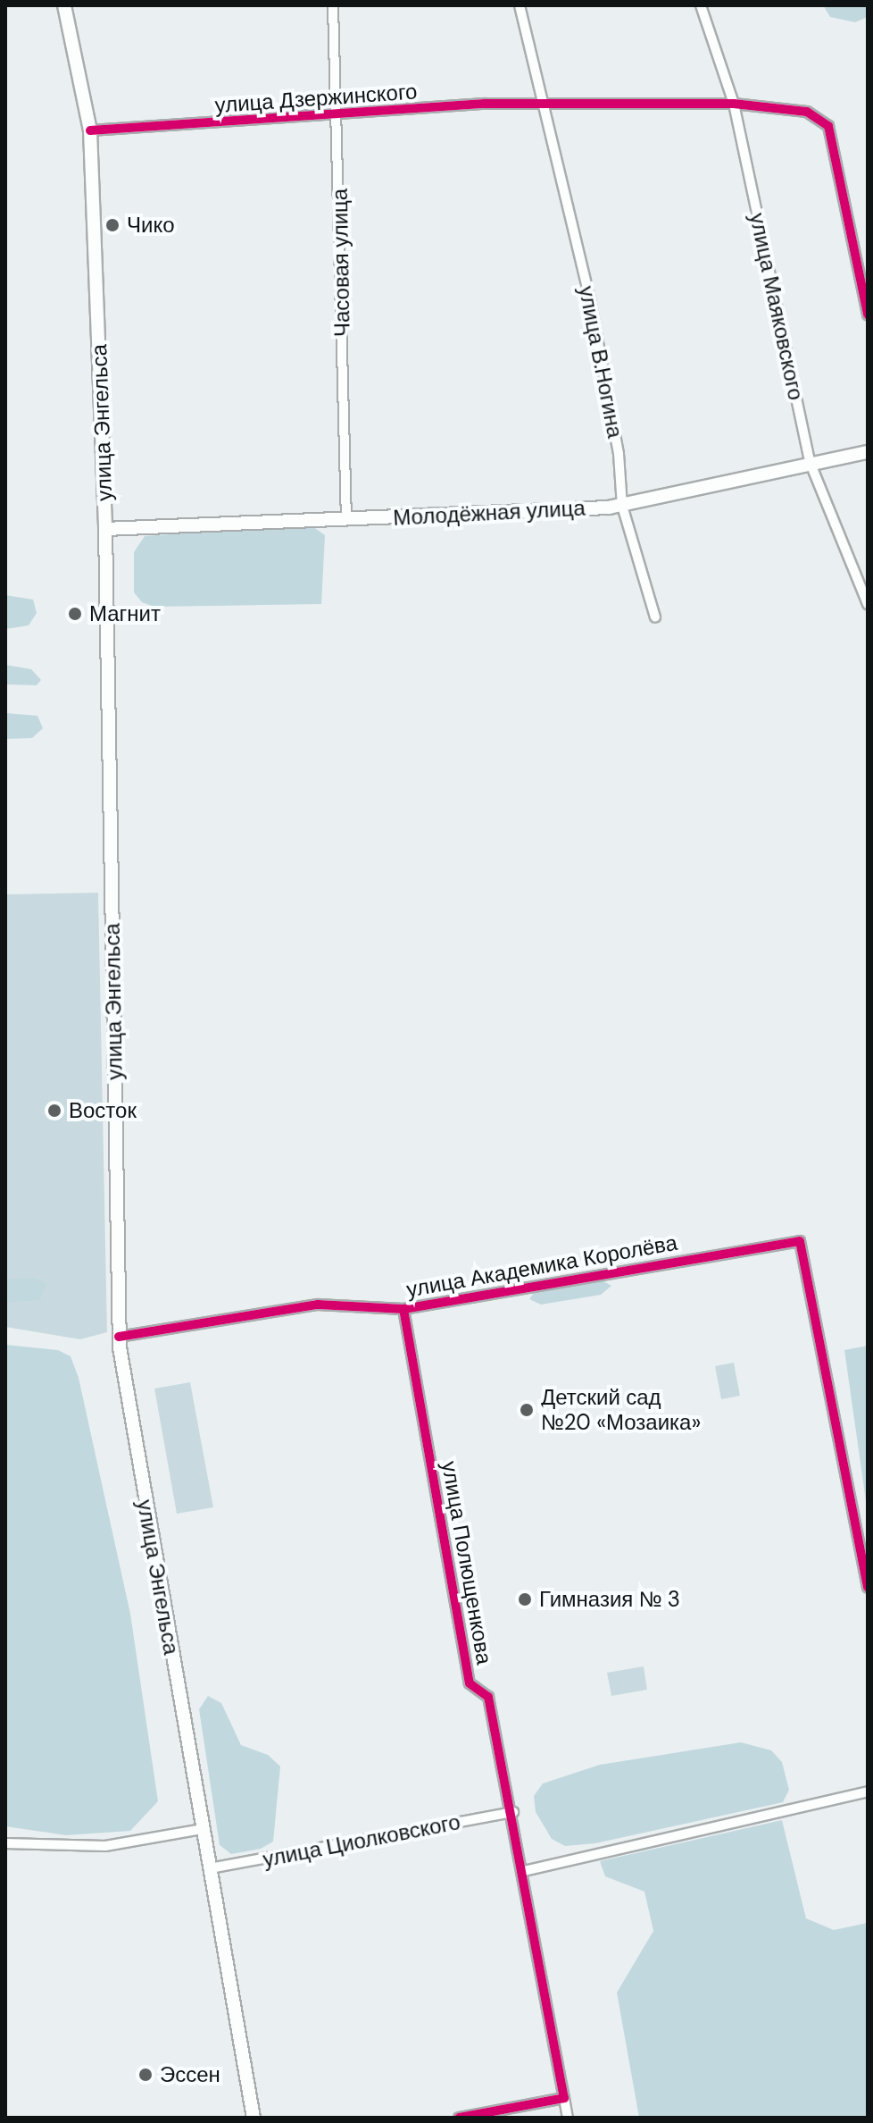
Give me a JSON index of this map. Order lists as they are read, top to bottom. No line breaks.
{"streets":{"main road":["улица Энгельса","Молодёжная улица"],"street":["улица Дзержинского","Часовая улица","улица Маяковского","улица В.Ногина","улица Академика Королёва","улица Полющенкова","улица Циолковского"]},"crossings":[["улица Дзержинского","Часовая улица"],["улица Дзержинского","улица Маяковского"],["улица Дзержинского","улица В.Ногина"],["улица Дзержинского","улица Энгельса"],["Часовая улица","Молодёжная улица"],["улица Маяковского","Молодёжная улица"],["улица В.Ногина","Молодёжная улица"],["улица Энгельса","Молодёжная улица"],["улица Энгельса","улица Академика Королёва"],["улица Энгельса","улица Циолковского"],["улица Академика Королёва","улица Полющенкова"],["улица Полющенкова","улица Циолковского"]],"places":["Чико","Магнит","Восток","Детский сад №20 «Мозаика»","Гимназия № 3","Эссен"]}
